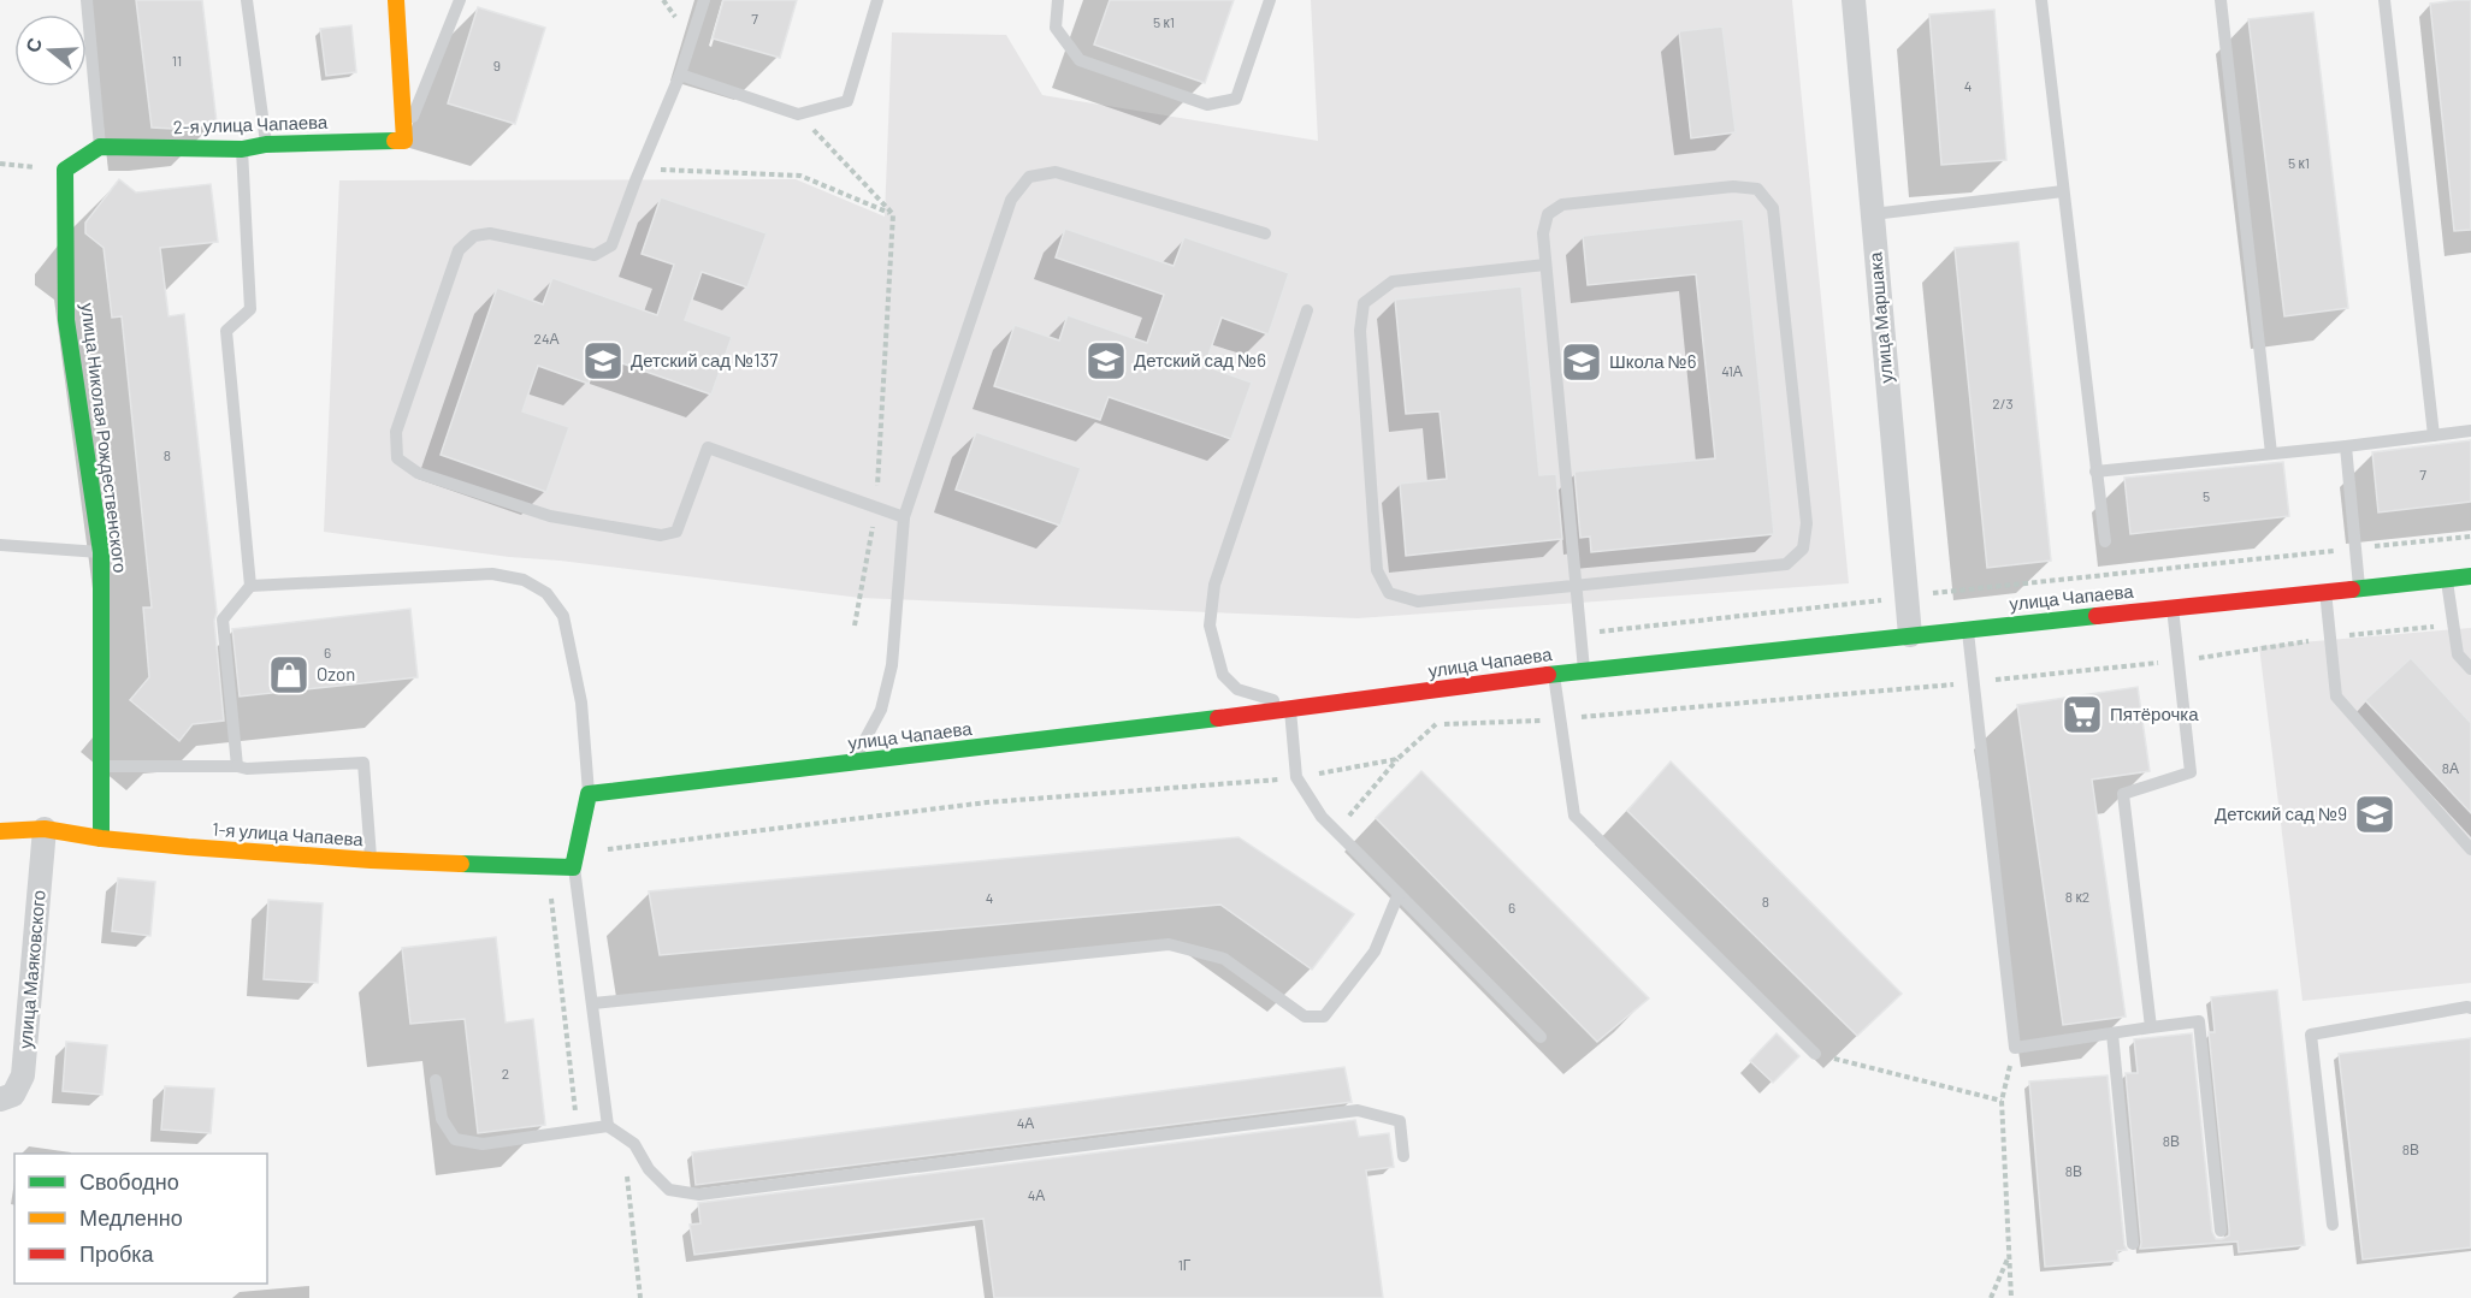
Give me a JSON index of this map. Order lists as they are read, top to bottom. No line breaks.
{"streets":{"street":["2-я улица Чапаева","улица Маршака","улица Николая Рождественского","улица Чапаева","1-я улица Чапаева","улица Маяковского"]},"crossings":[["2-я улица Чапаева","улица Николая Рождественского"],["улица Маршака","улица Чапаева"],["улица Николая Рождественского","1-я улица Чапаева"],["1-я улица Чапаева","улица Маяковского"]],"places":{"school or university":["Детский сад №137","Детский сад №6","Школа №6","Детский сад №9"],"shop":["Ozon"],"supermarket":["Пятёрочка"]},"house_numbers":["7","5 к1","11","9","4","5 к1","24А","41А","2/3","8","7","5","6","8А","8 к2","4","8","6","2","4А","8В","8В","8В","4А","1Г"],"legend":["Свободно","Медленно","Пробка"],"north":"left"}
